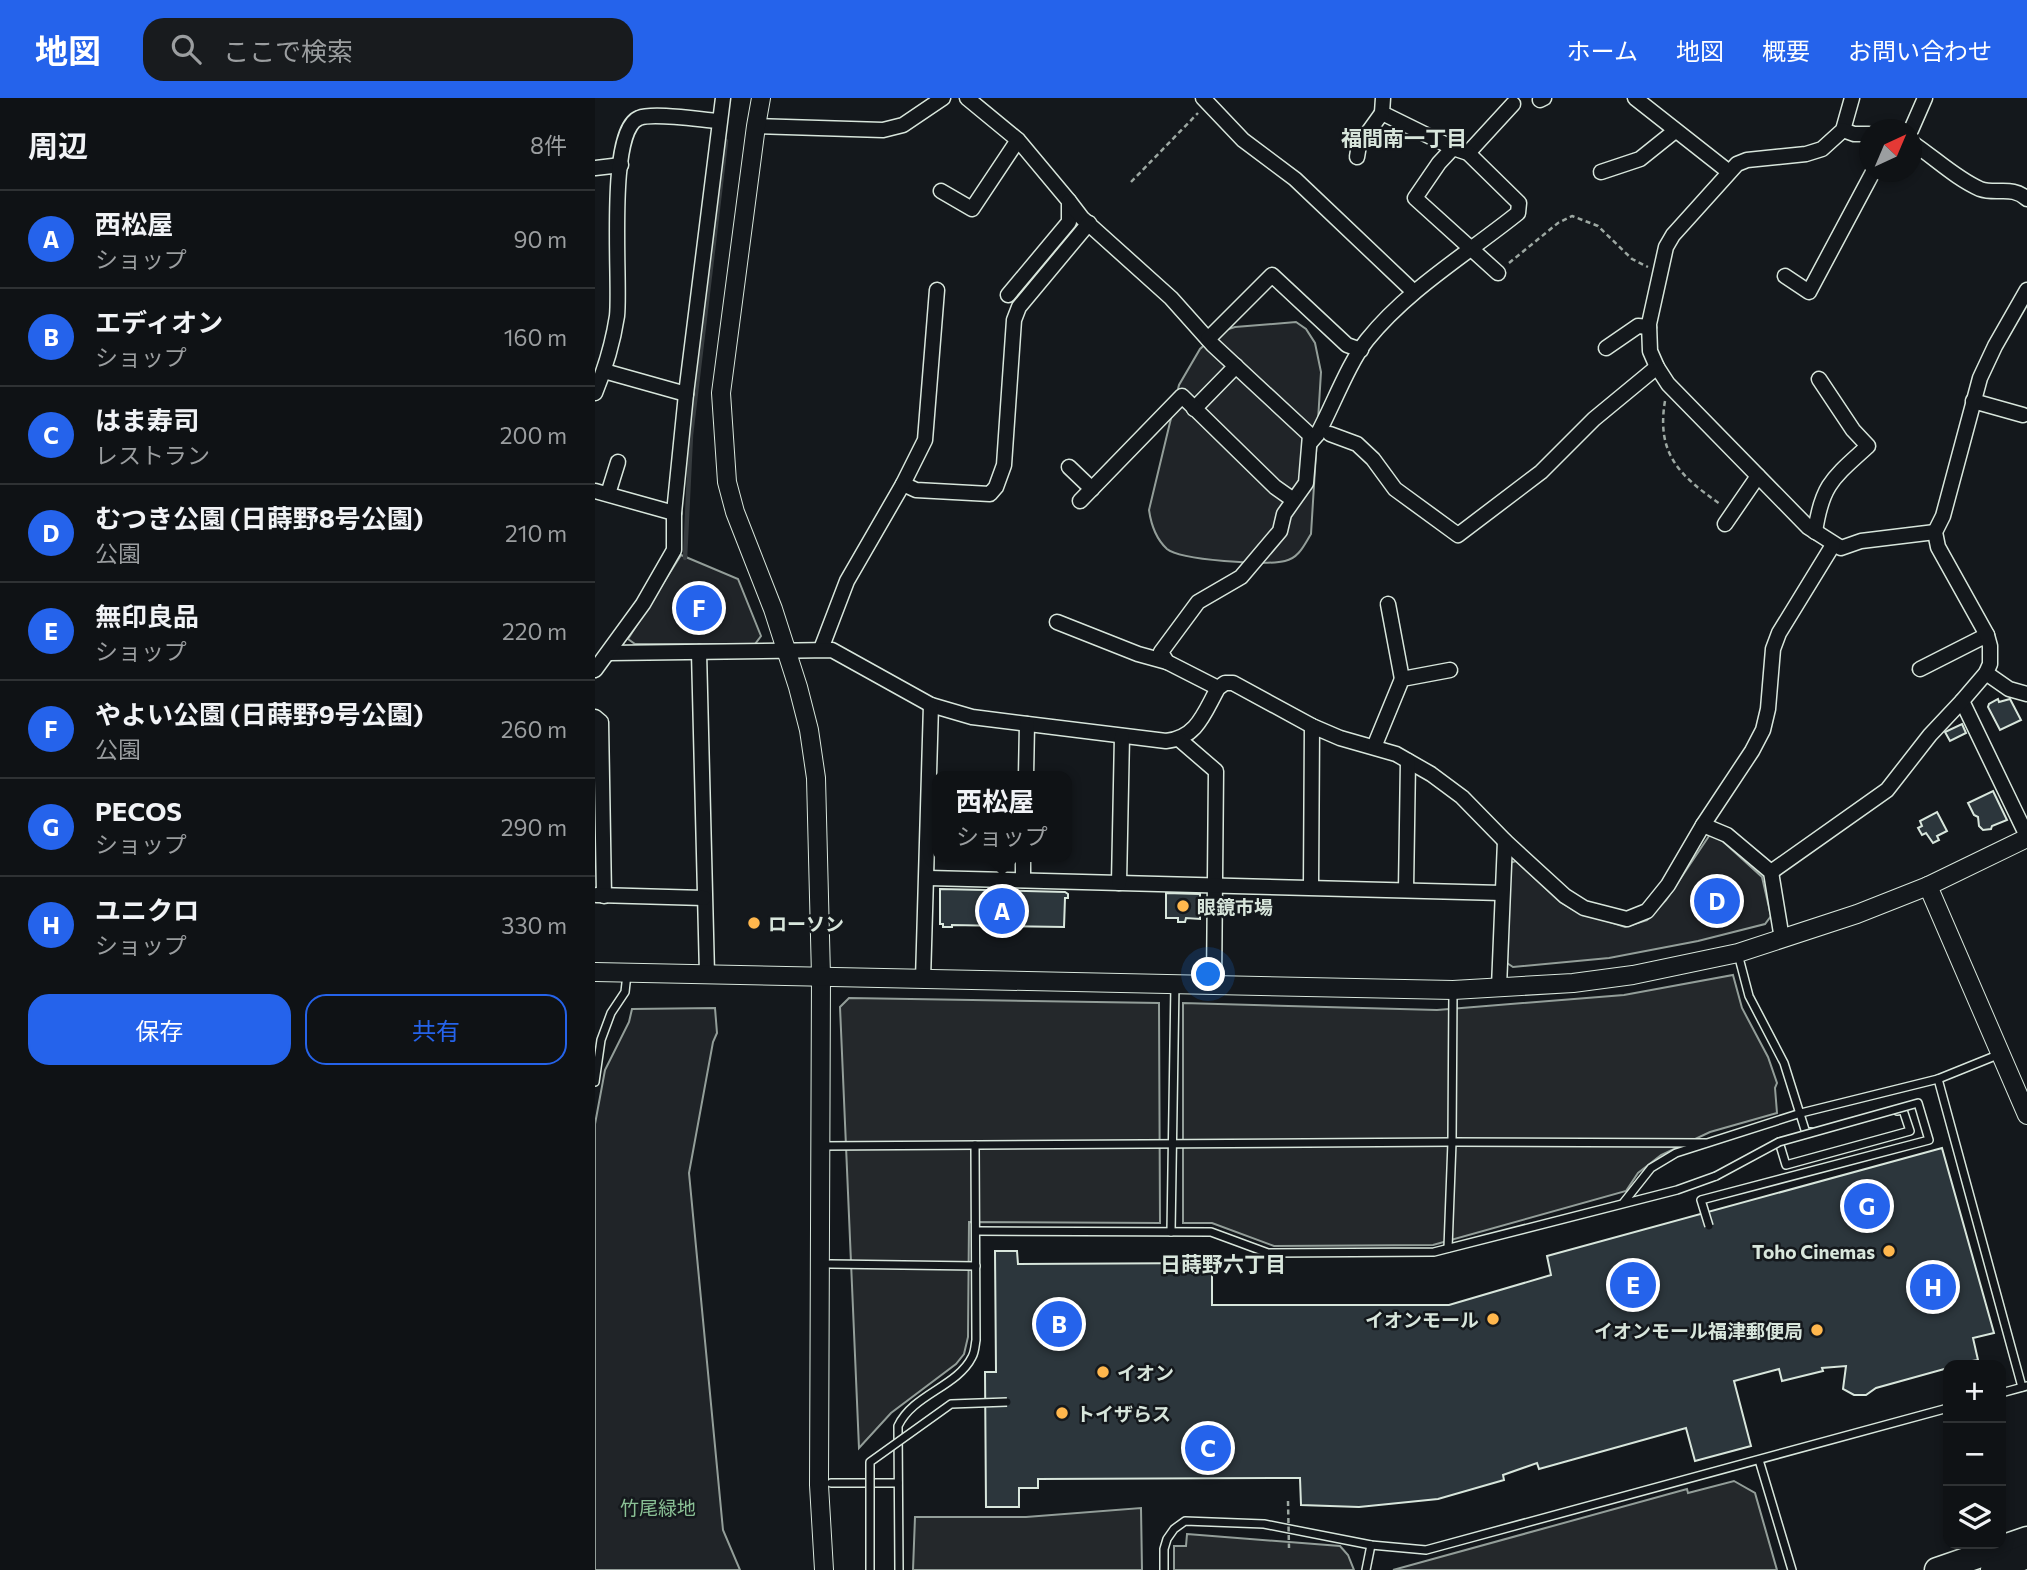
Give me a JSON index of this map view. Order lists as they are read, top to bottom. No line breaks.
{"districts":["福間南一丁目","日蒔野六丁目"],"parks":["竹尾緑地"],"places":["眼鏡市場","ローソン","Toho Cinemas","イオンモール","イオンモール福津郵便局","イオン","トイザらス"],"north":"top right","page":{"header":"地図","search":"ここで検索","nav":["ホーム","地図","概要","お問い合わせ"],"heading":["周辺","8件"],"list":[{"mark":"A","name":"西松屋","note":"ショップ","value":"90 m"},{"mark":"B","name":"エディオン","note":"ショップ","value":"160 m"},{"mark":"C","name":"はま寿司","note":"レストラン","value":"200 m"},{"mark":"D","name":"むつき公園 (日蒔野8号公園)","note":"公園","value":"210 m"},{"mark":"E","name":"無印良品","note":"ショップ","value":"220 m"},{"mark":"F","name":"やよい公園 (日蒔野9号公園)","note":"公園","value":"260 m"},{"mark":"G","name":"PECOS","note":"ショップ","value":"290 m"},{"mark":"H","name":"ユニクロ","note":"ショップ","value":"330 m"}],"pins":["F","D","A","G","E","H","B","C"],"popup":["西松屋","ショップ"],"buttons":["保存","共有"],"map_buttons":["+","−"]}}
